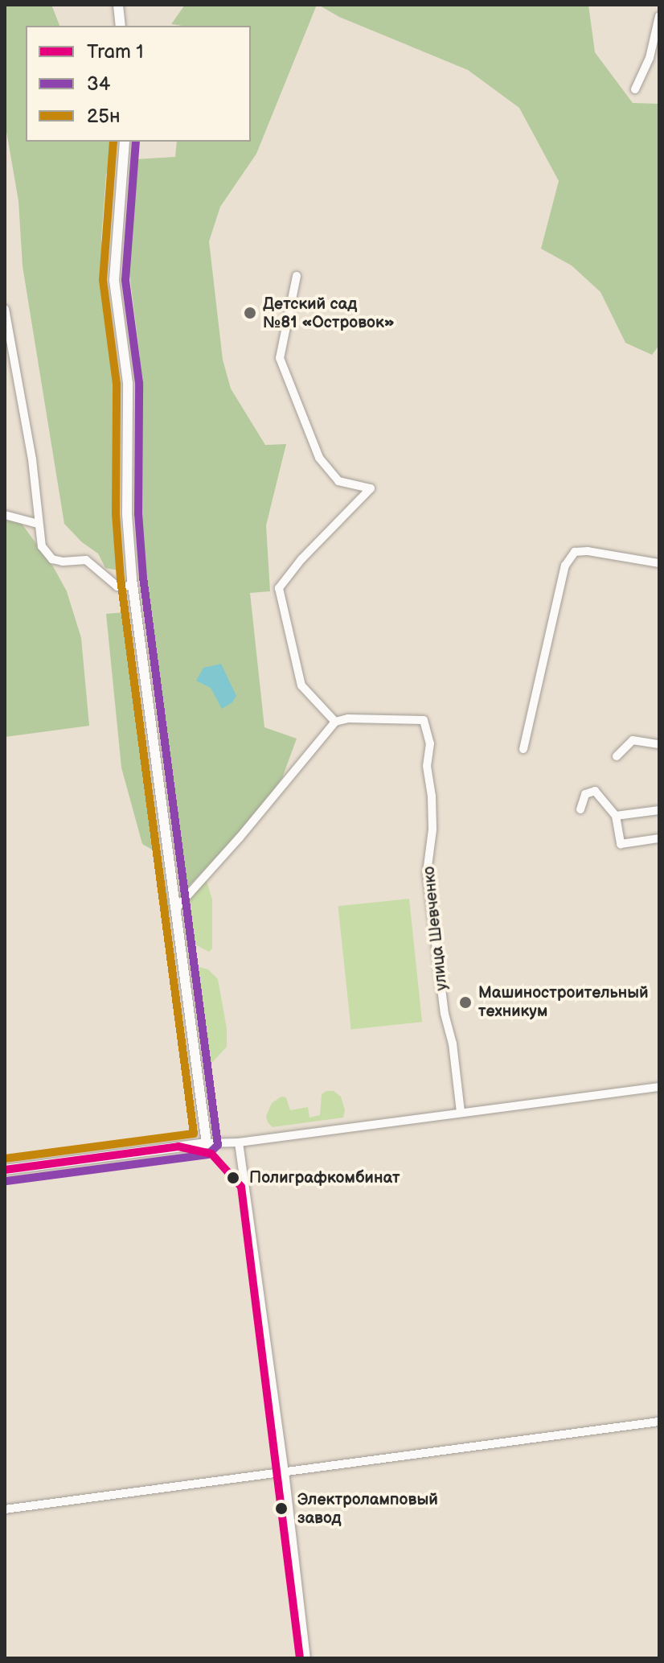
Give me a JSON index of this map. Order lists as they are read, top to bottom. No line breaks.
{"streets":{"street":["улица Шевченко"]},"places":["Детский сад №81 «Островок»","Машиностроительный техникум","Полиграфкомбинат","Электроламповый завод"],"lines":["transit line 34","transit line 25н","tram line 1"],"legend":["Tram 1","34","25н"]}
